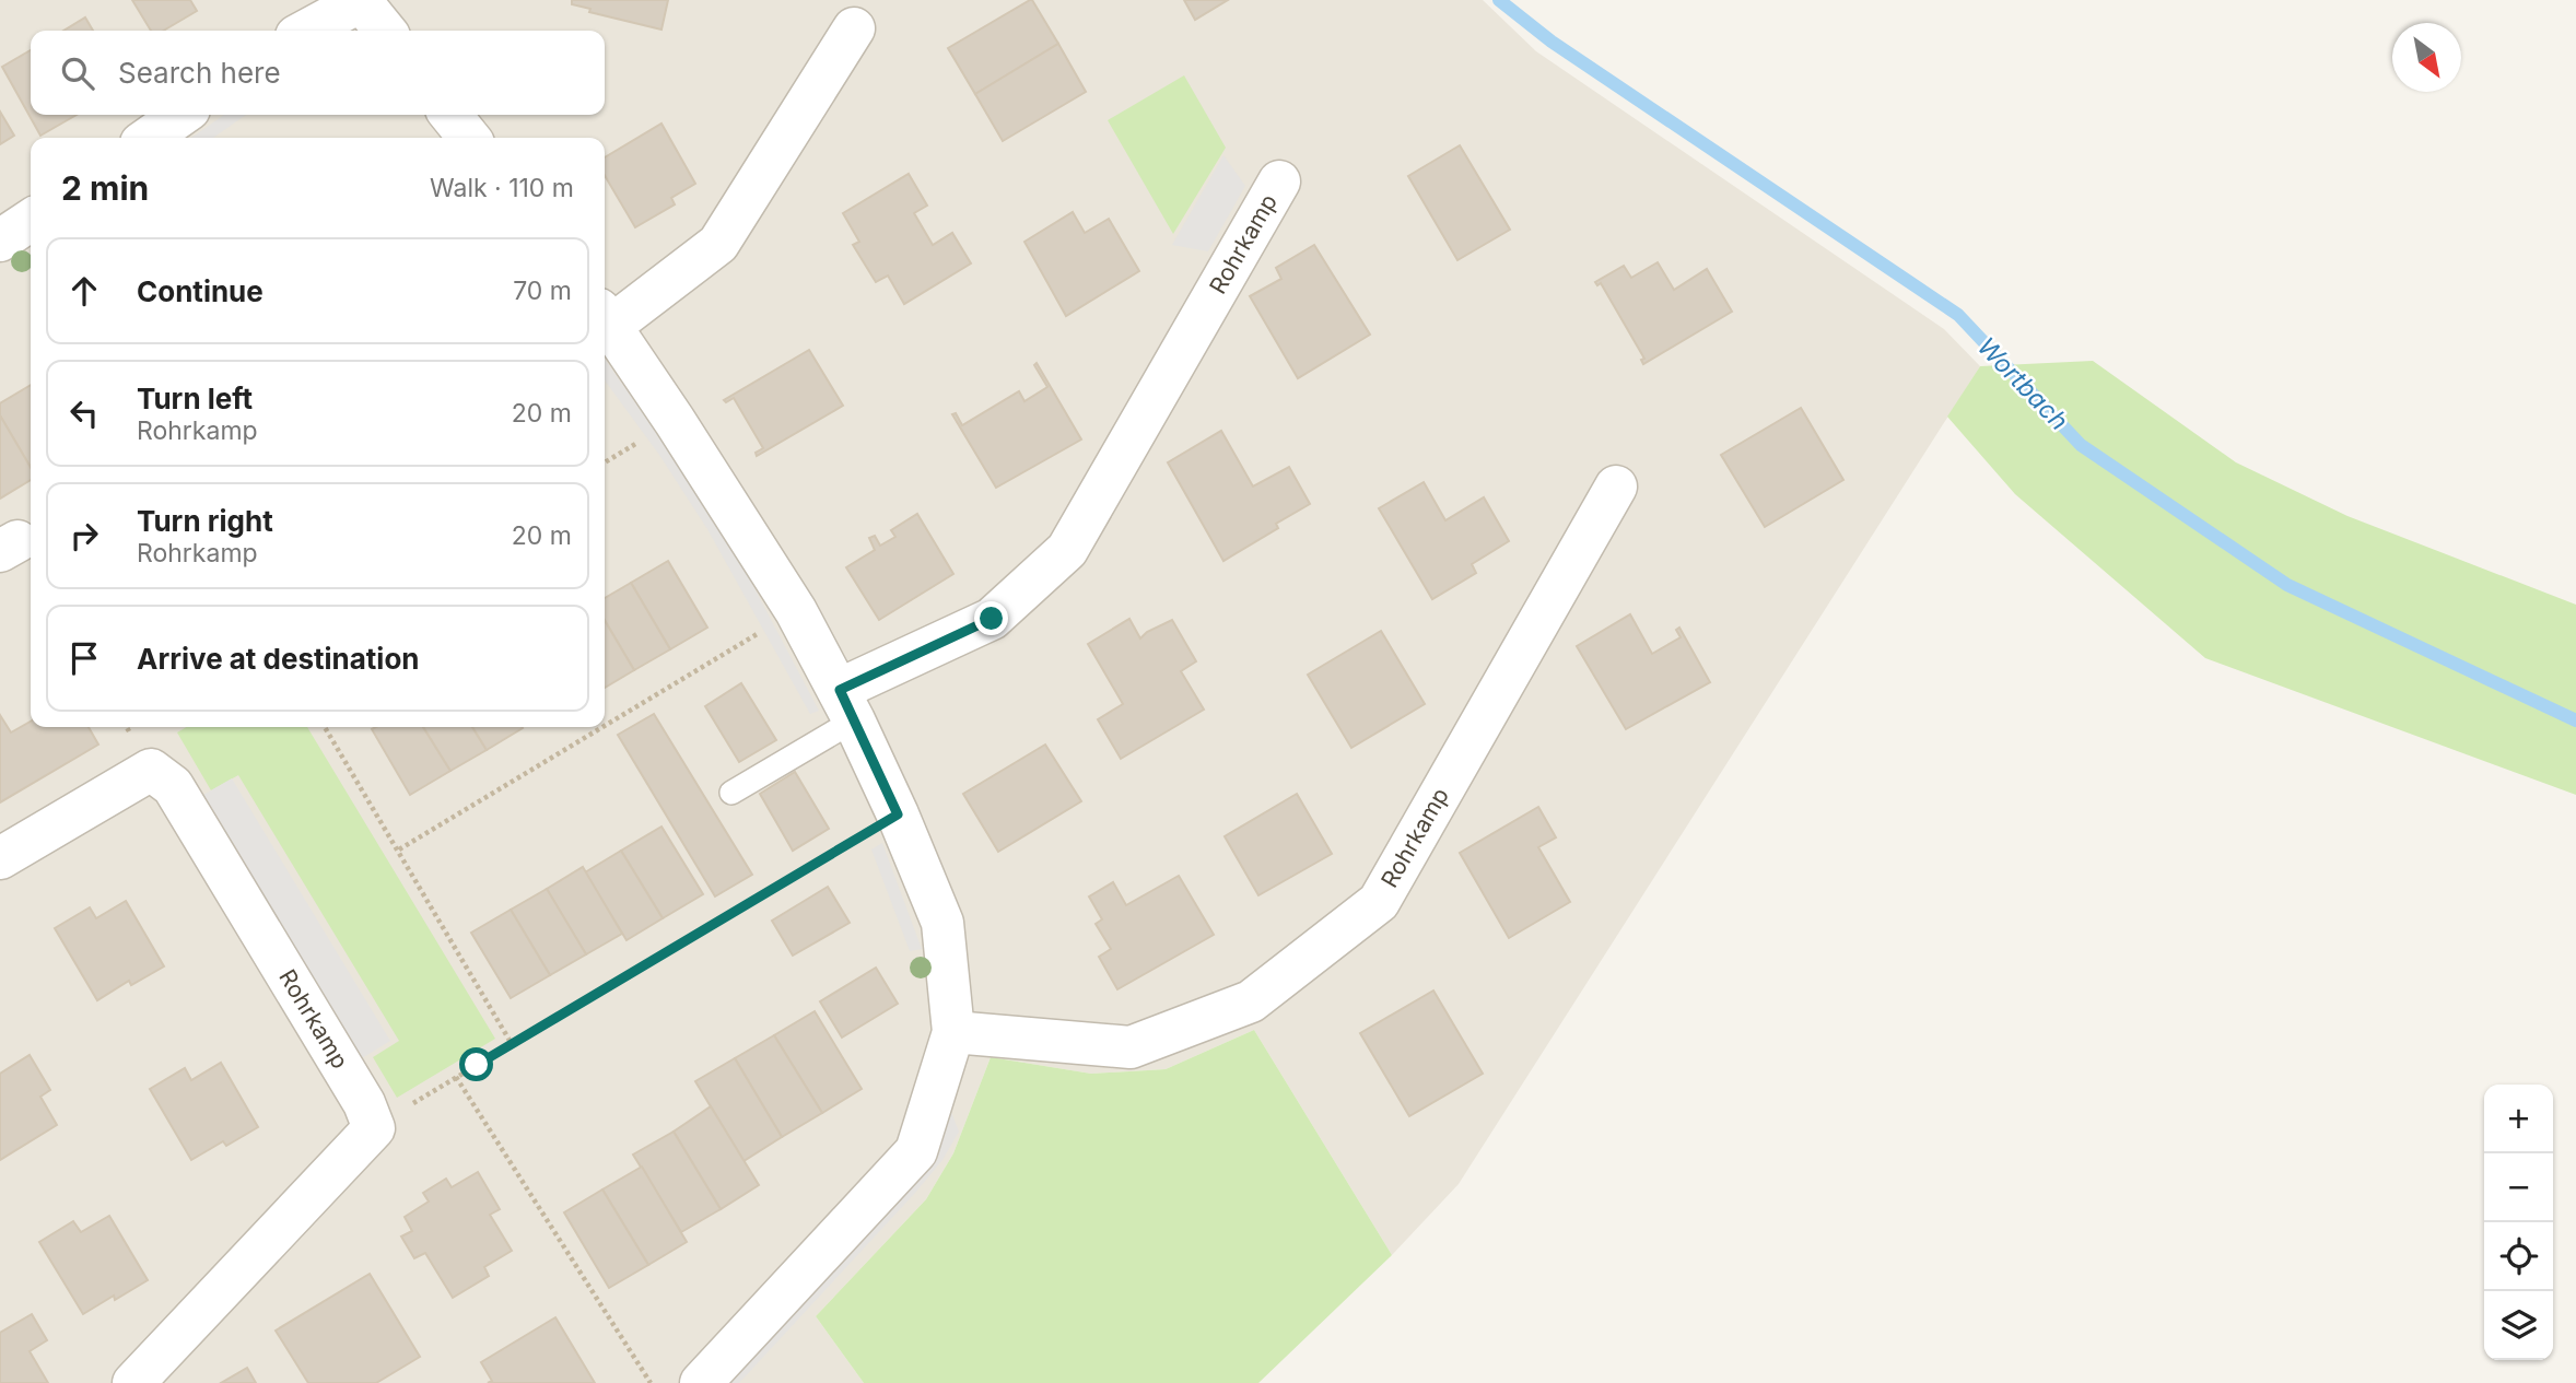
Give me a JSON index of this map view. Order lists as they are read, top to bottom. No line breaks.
{"streets":{"street":["Rohrkamp"]},"water":["Wortbach"],"north":"bottom right","page":{"search":"Search here","heading":["2 min","Walk · 110 m"],"list":[["Continue","70 m"],["Turn left","Rohrkamp","20 m"],["Turn right","Rohrkamp","20 m"],"Arrive at destination"],"map_buttons":["+","−"]}}
